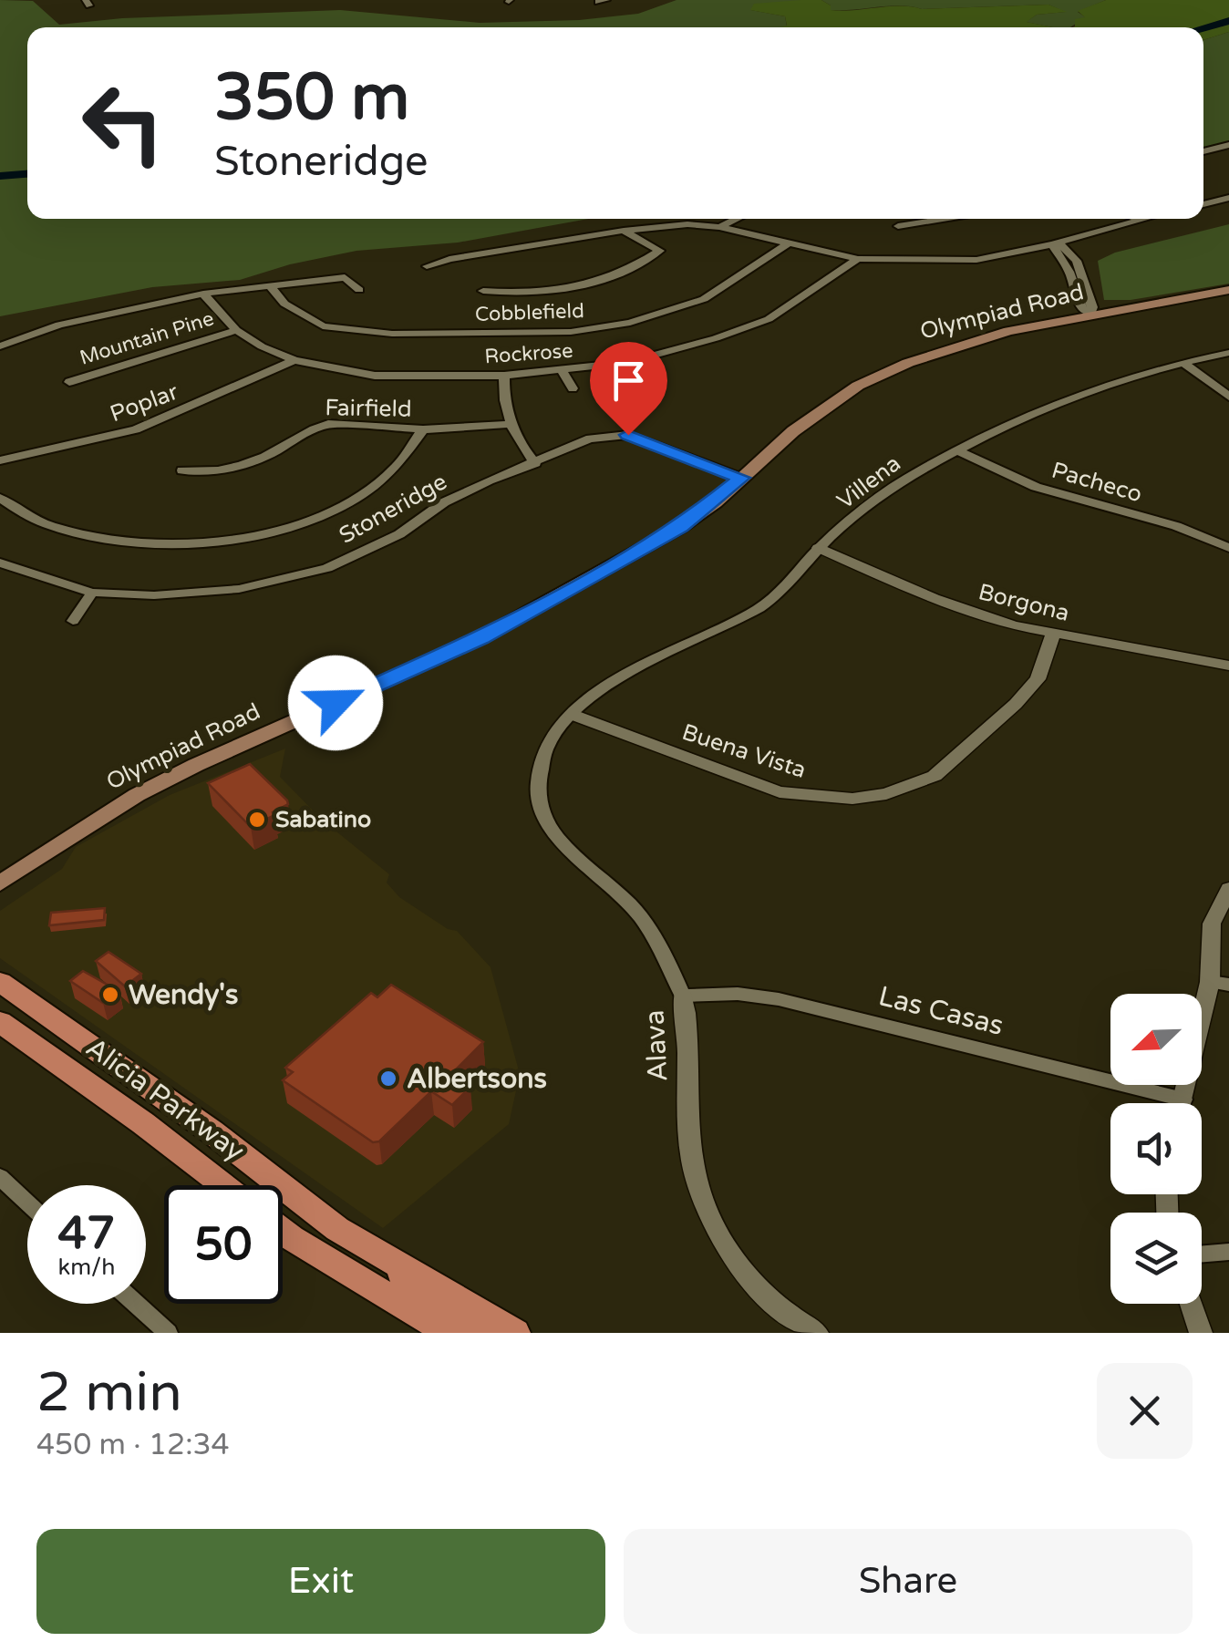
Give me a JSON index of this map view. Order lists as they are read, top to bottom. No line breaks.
{"streets":{"main road":["Olympiad Road","Alicia Parkway"],"street":["Cobblefield","Mountain Pine","Rockrose","Poplar","Fairfield","Villena","Pacheco","Stoneridge","Borgona","Buena Vista","Las Casas","Alava"]},"crossings":[["Olympiad Road","Stoneridge"],["Mountain Pine","Rockrose"],["Rockrose","Poplar"],["Villena","Pacheco"],["Villena","Borgona"],["Villena","Buena Vista"],["Villena","Alava"],["Borgona","Buena Vista"],["Buena Vista","Alava"],["Las Casas","Alava"]],"places":["Sabatino","Wendy's","Albertsons"],"north":"bottom left","page":{"turn":["350 m","Stoneridge"],"speed":"47 km/h","limit":"50","heading":["2 min","450 m · 12:34"],"buttons":["Exit","Share"]}}
